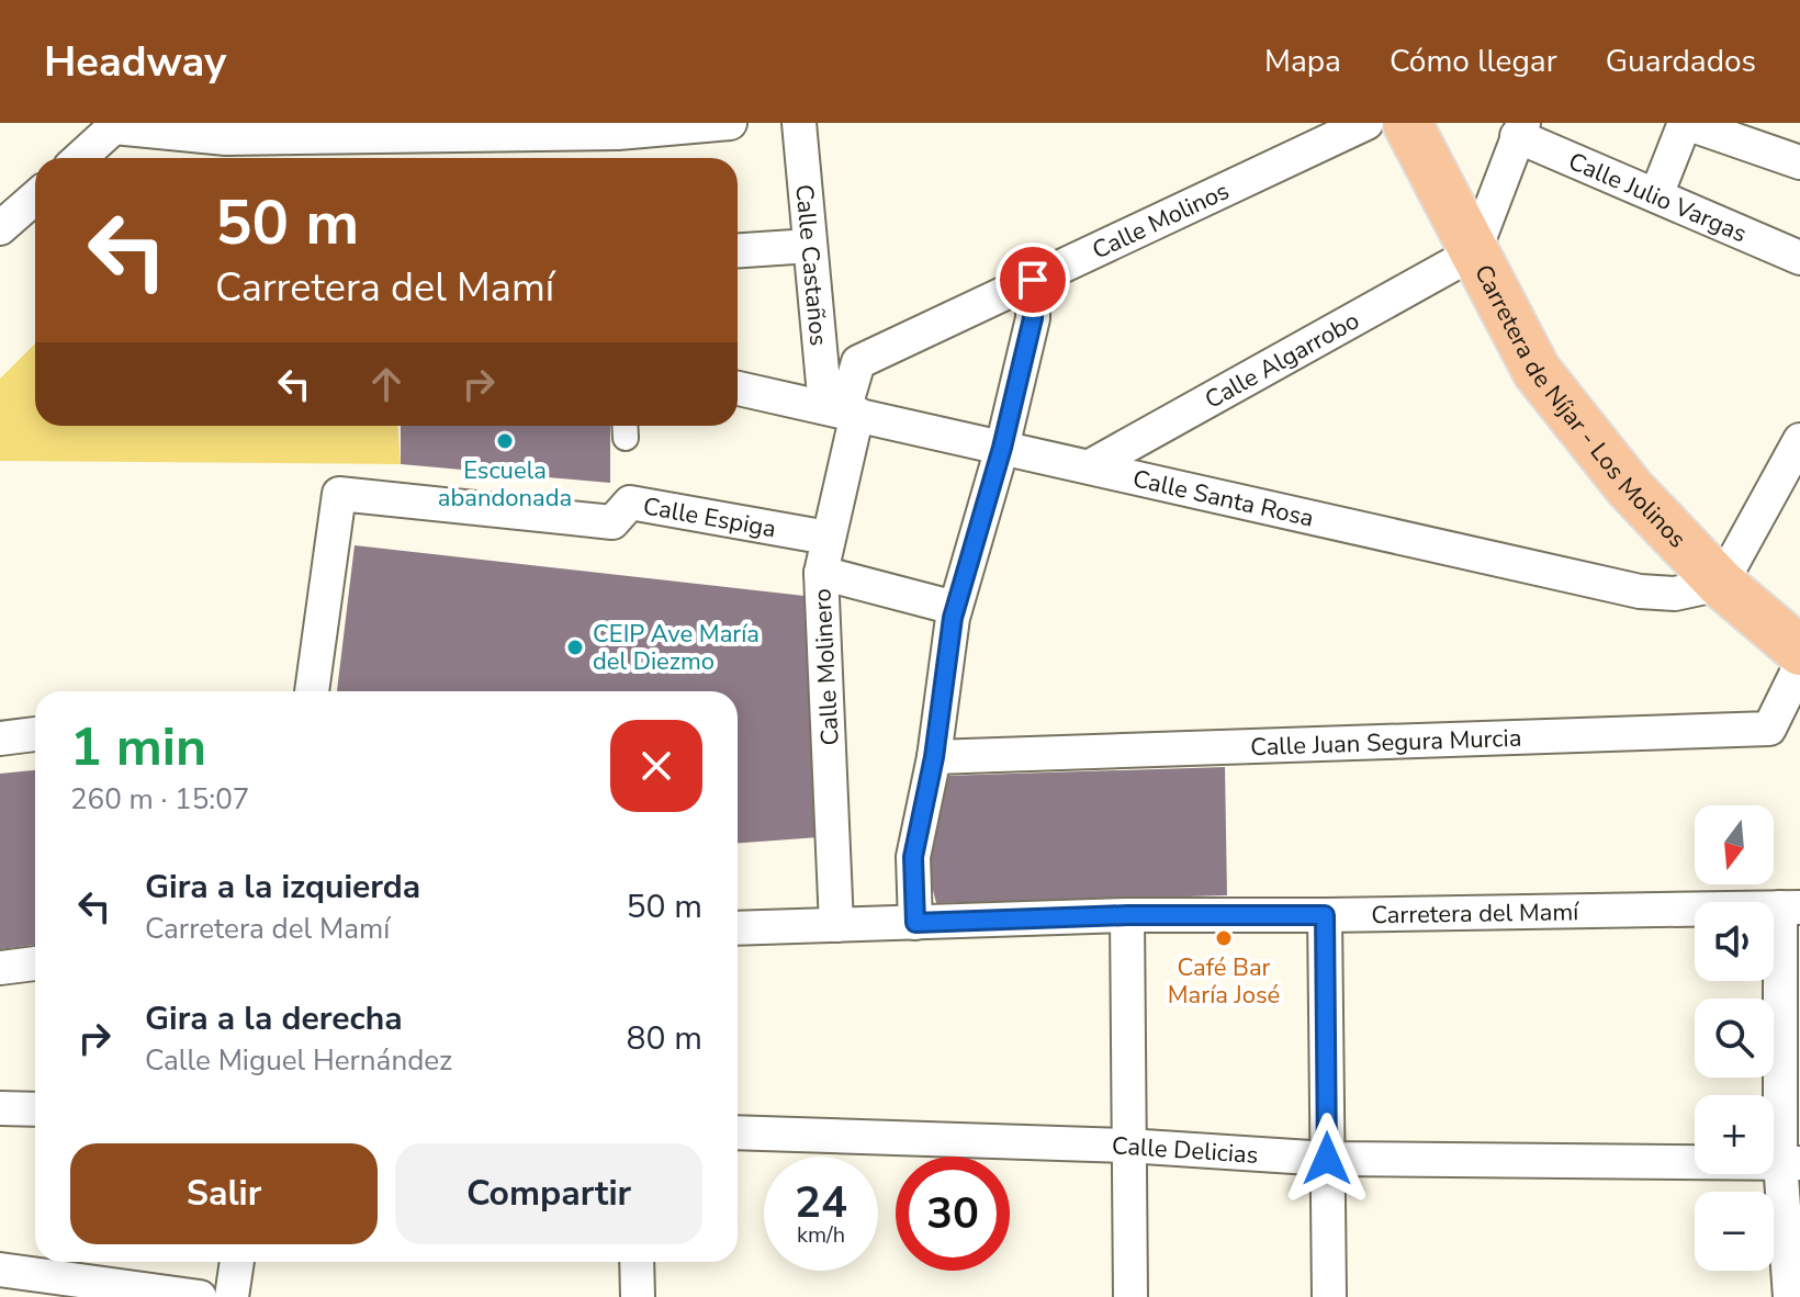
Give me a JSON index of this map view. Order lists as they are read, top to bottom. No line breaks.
{"streets":{"main road":["Carretera de Níjar - Los Molinos"],"street":["Calle Julio Vargas","Calle Molinos","Calle Castaños","Calle Algarrobo","Calle Santa Rosa","Calle Espiga","Calle Molinero","Calle Juan Segura Murcia","Carretera del Mamí","Calle Delicias"]},"crossings":[["Calle Molinos","Calle Castaños"],["Calle Molinos","Calle Santa Rosa"],["Calle Molinos","Calle Molinero"],["Calle Castaños","Calle Santa Rosa"],["Calle Castaños","Calle Molinero"],["Calle Algarrobo","Carretera de Níjar - Los Molinos"],["Calle Algarrobo","Calle Santa Rosa"],["Carretera de Níjar - Los Molinos","Calle Santa Rosa"],["Calle Santa Rosa","Calle Molinero"],["Calle Espiga","Calle Molinero"],["Calle Molinero","Carretera del Mamí"]],"places":["Escuela abandonada","CEIP Ave María del Diezmo","Café Bar María José"],"north":"bottom","page":{"header":"Headway","nav":["Mapa","Cómo llegar","Guardados"],"turn":["50 m","Carretera del Mamí"],"heading":["1 min","260 m · 15:07"],"map_buttons":["+","−"],"list":[{"name":"Gira a la izquierda","note":"Carretera del Mamí","value":"50 m"},{"name":"Gira a la derecha","note":"Calle Miguel Hernández","value":"80 m"}],"buttons":["Salir","Compartir"],"speed":"24 km/h","limit":"30"}}
